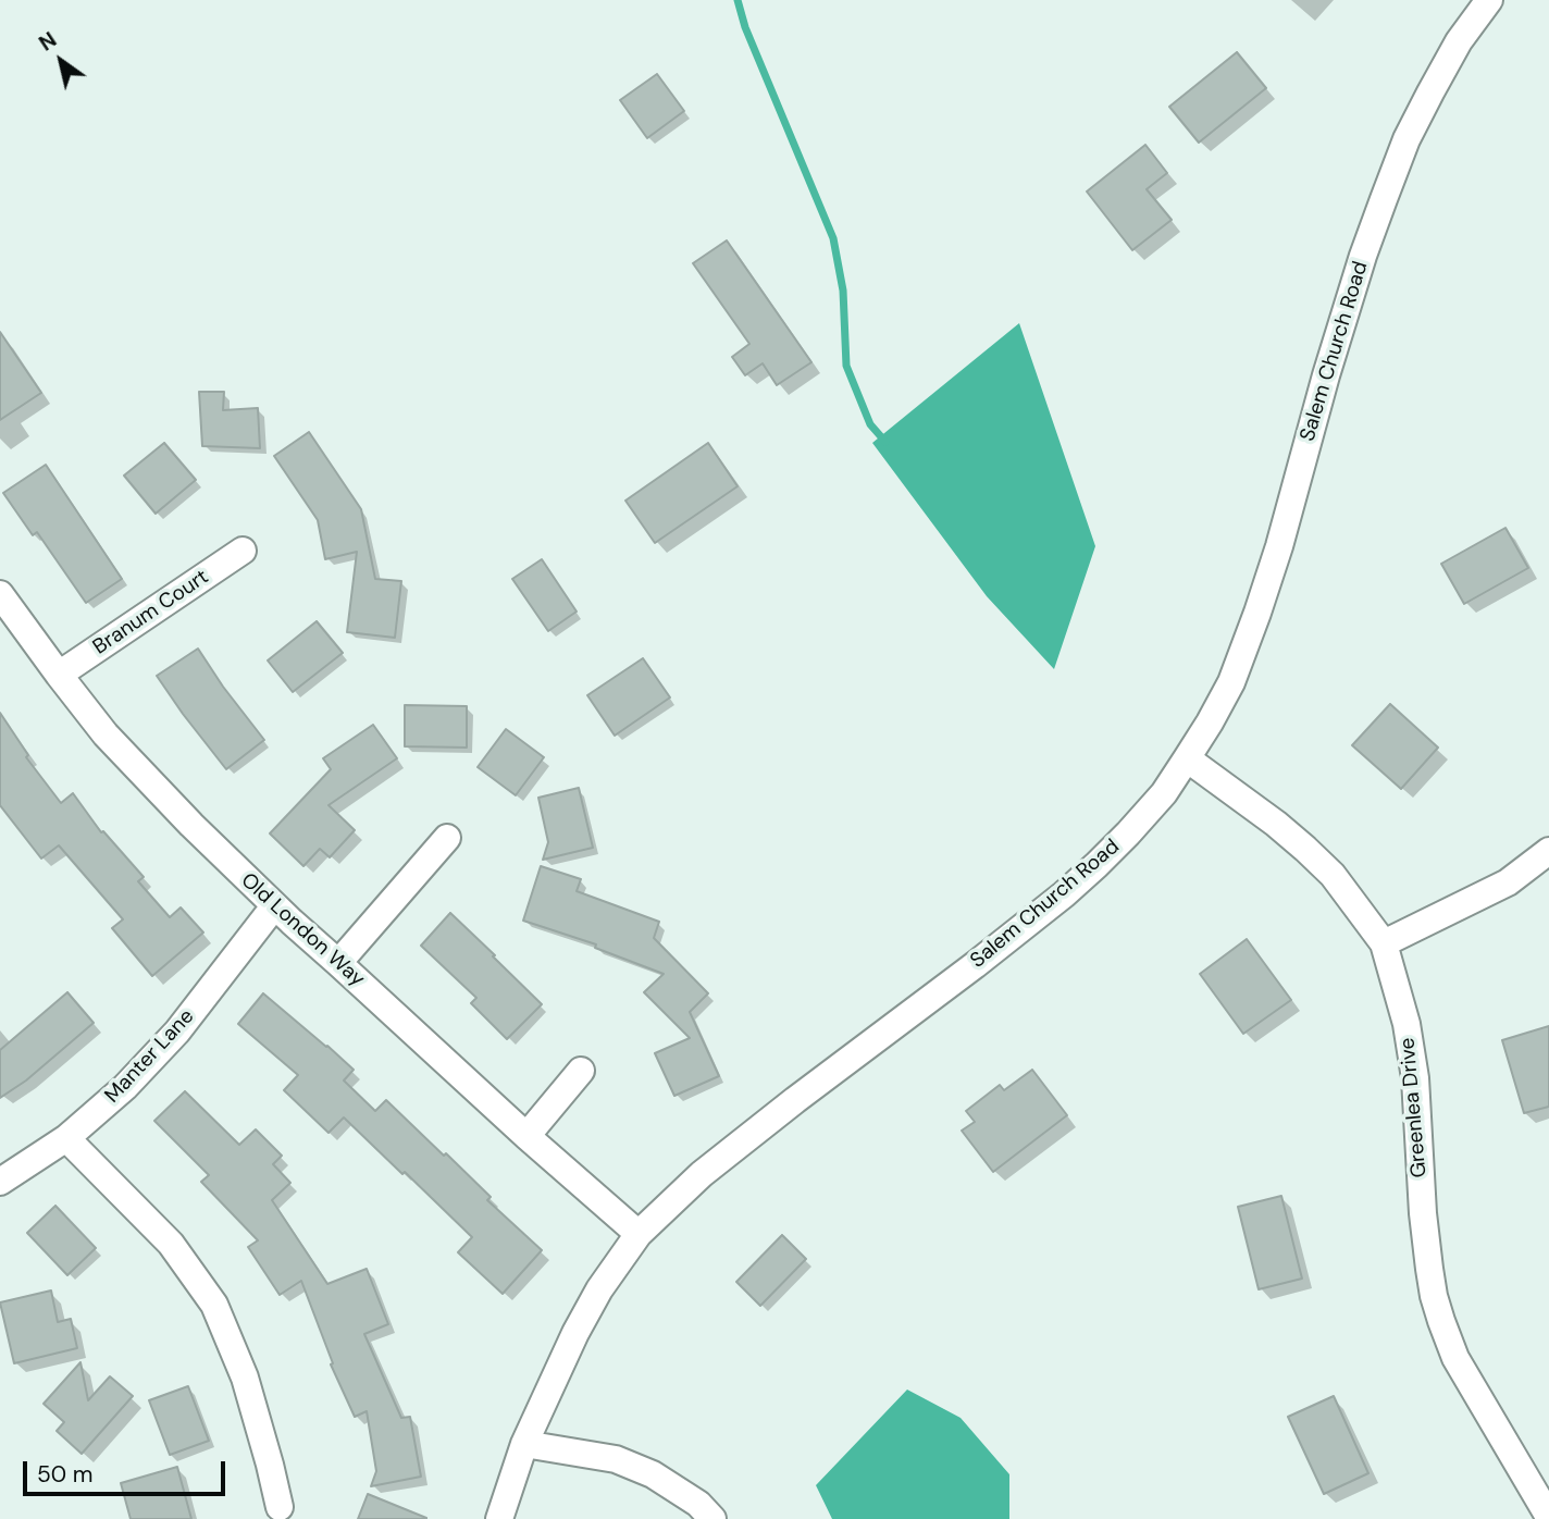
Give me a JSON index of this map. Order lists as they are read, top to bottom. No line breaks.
{"streets":{"street":["Salem Church Road","Branum Court","Old London Way","Manter Lane","Greenlea Drive"]},"crossings":[["Salem Church Road","Old London Way"],["Salem Church Road","Greenlea Drive"],["Branum Court","Old London Way"],["Old London Way","Manter Lane"]],"scale_bar":"50 m","north":"top left"}
